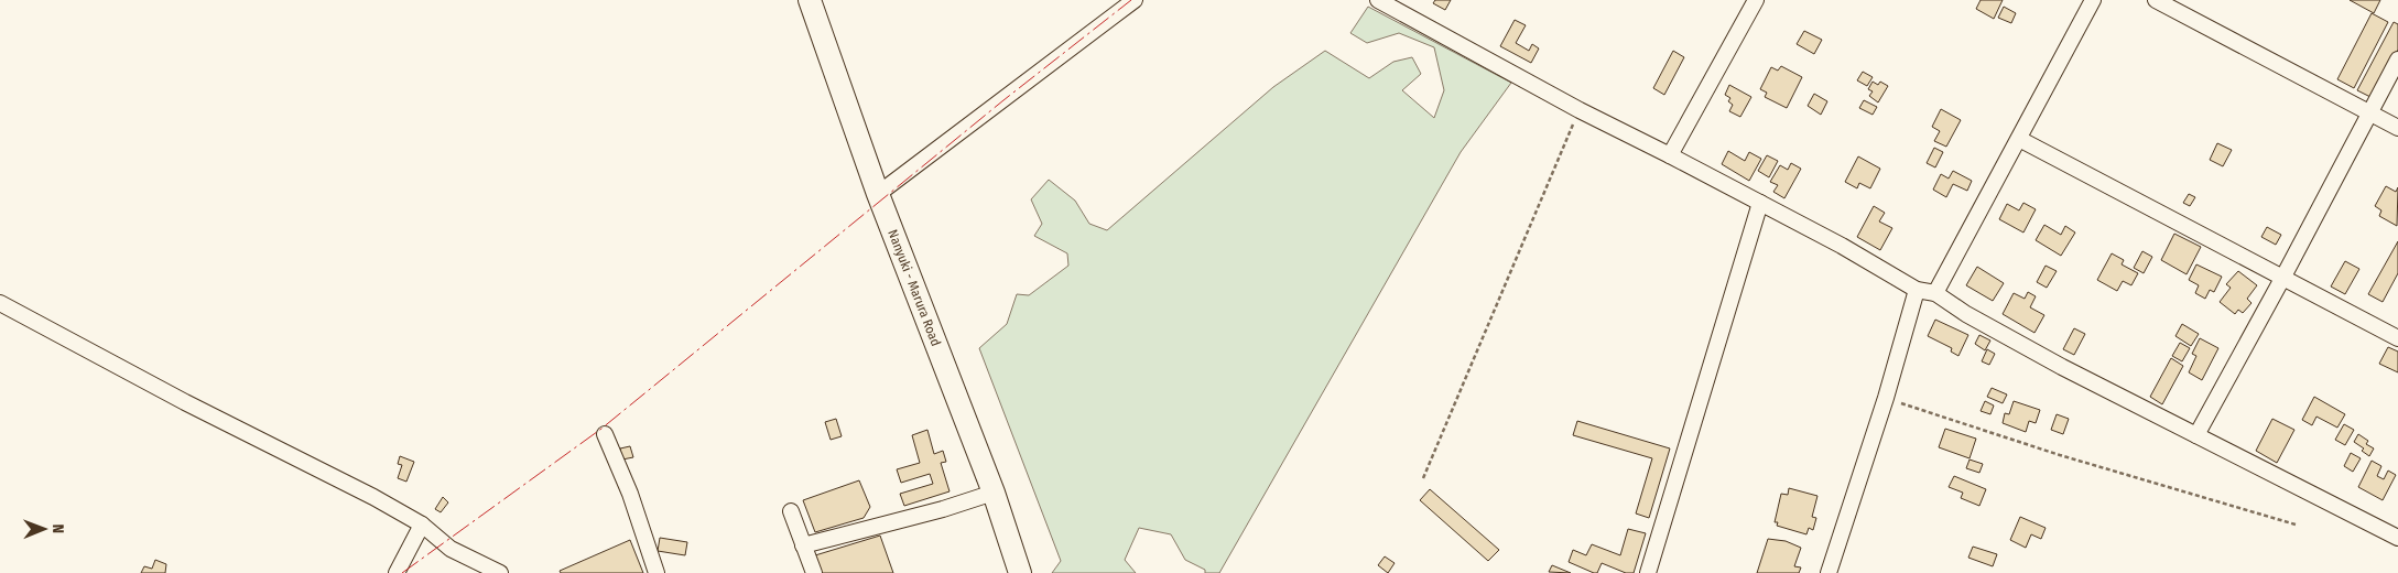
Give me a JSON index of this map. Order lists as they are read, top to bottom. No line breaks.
{"streets":{"street":["Nanyuki - Marura Road"]},"north":"right"}
